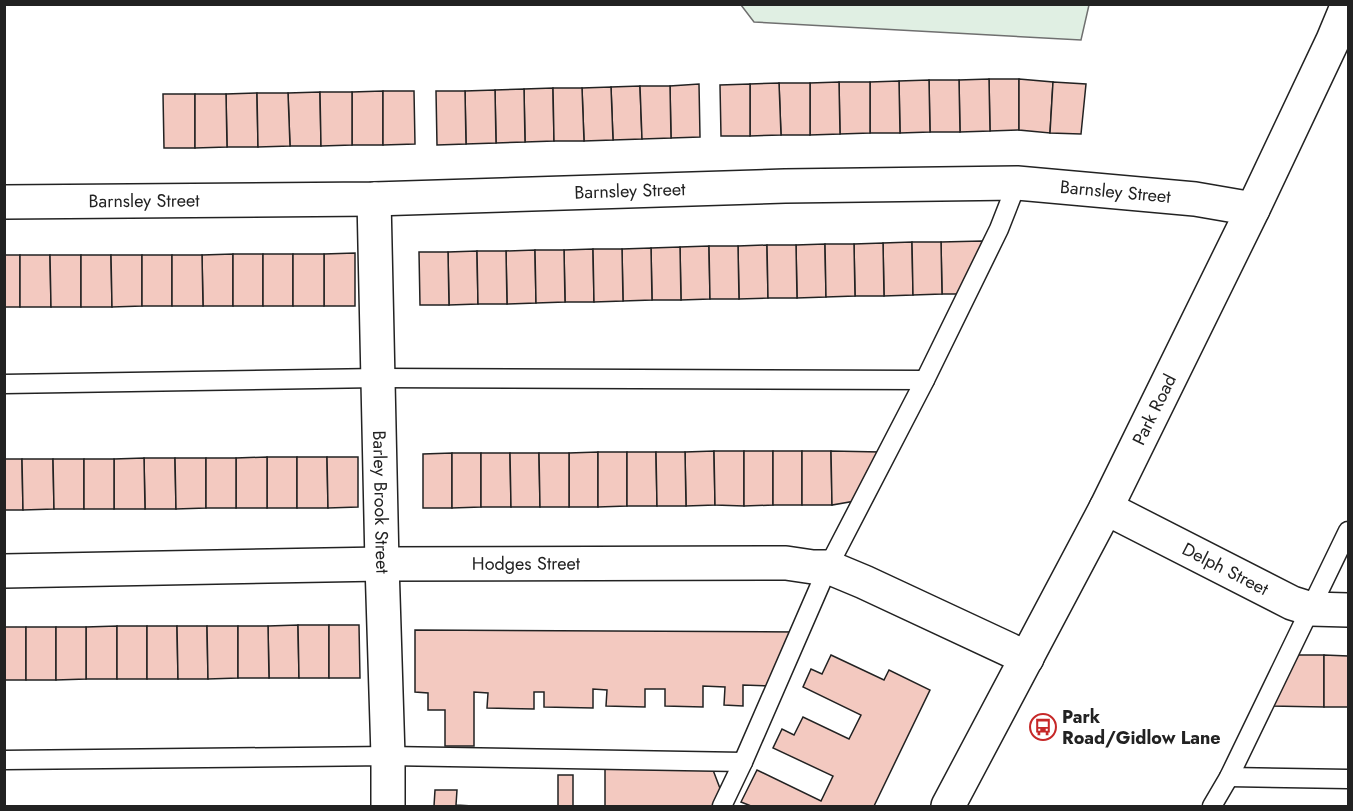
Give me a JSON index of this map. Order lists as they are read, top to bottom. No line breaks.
{"streets":{"street":["Barnsley Street","Park Road","Barley Brook Street","Hodges Street","Delph Street"]},"crossings":[["Barnsley Street","Park Road"],["Barnsley Street","Barley Brook Street"],["Park Road","Hodges Street"],["Park Road","Delph Street"],["Barley Brook Street","Hodges Street"]],"places":{"bus stop":["Park Road/Gidlow Lane"]}}
